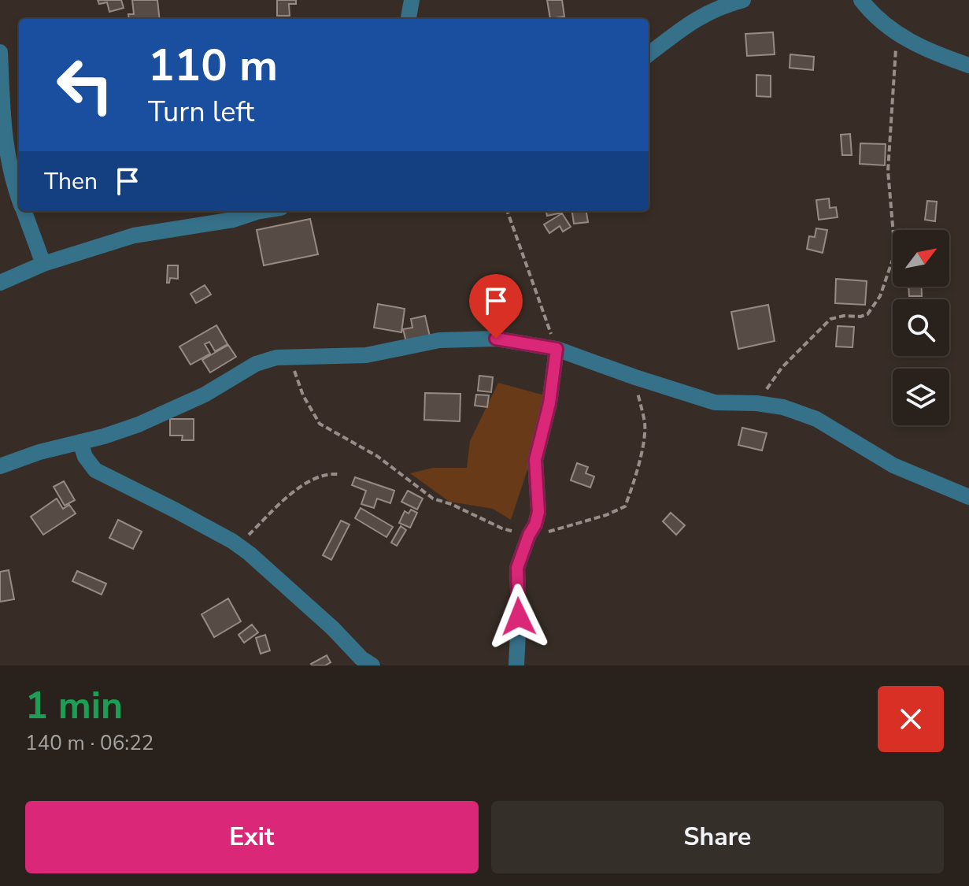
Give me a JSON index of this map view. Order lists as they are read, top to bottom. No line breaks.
{"north":"top right","page":{"turn":["110 m","Turn left"],"then":"Then","heading":["1 min","140 m · 06:22"],"buttons":["Exit","Share"]}}
